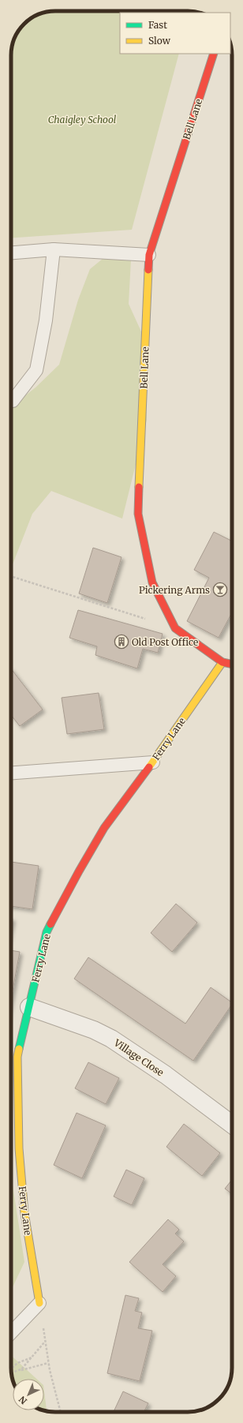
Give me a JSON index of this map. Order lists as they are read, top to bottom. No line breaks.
{"streets":{"street":["Bell Lane","Ferry Lane","Village Close"]},"crossings":[["Bell Lane","Ferry Lane"],["Ferry Lane","Village Close"]],"parks":["Chaigley School"],"places":{"bar":["Pickering Arms"],"building":["Old Post Office"]},"legend":["Fast","Slow"],"north":"bottom left"}
